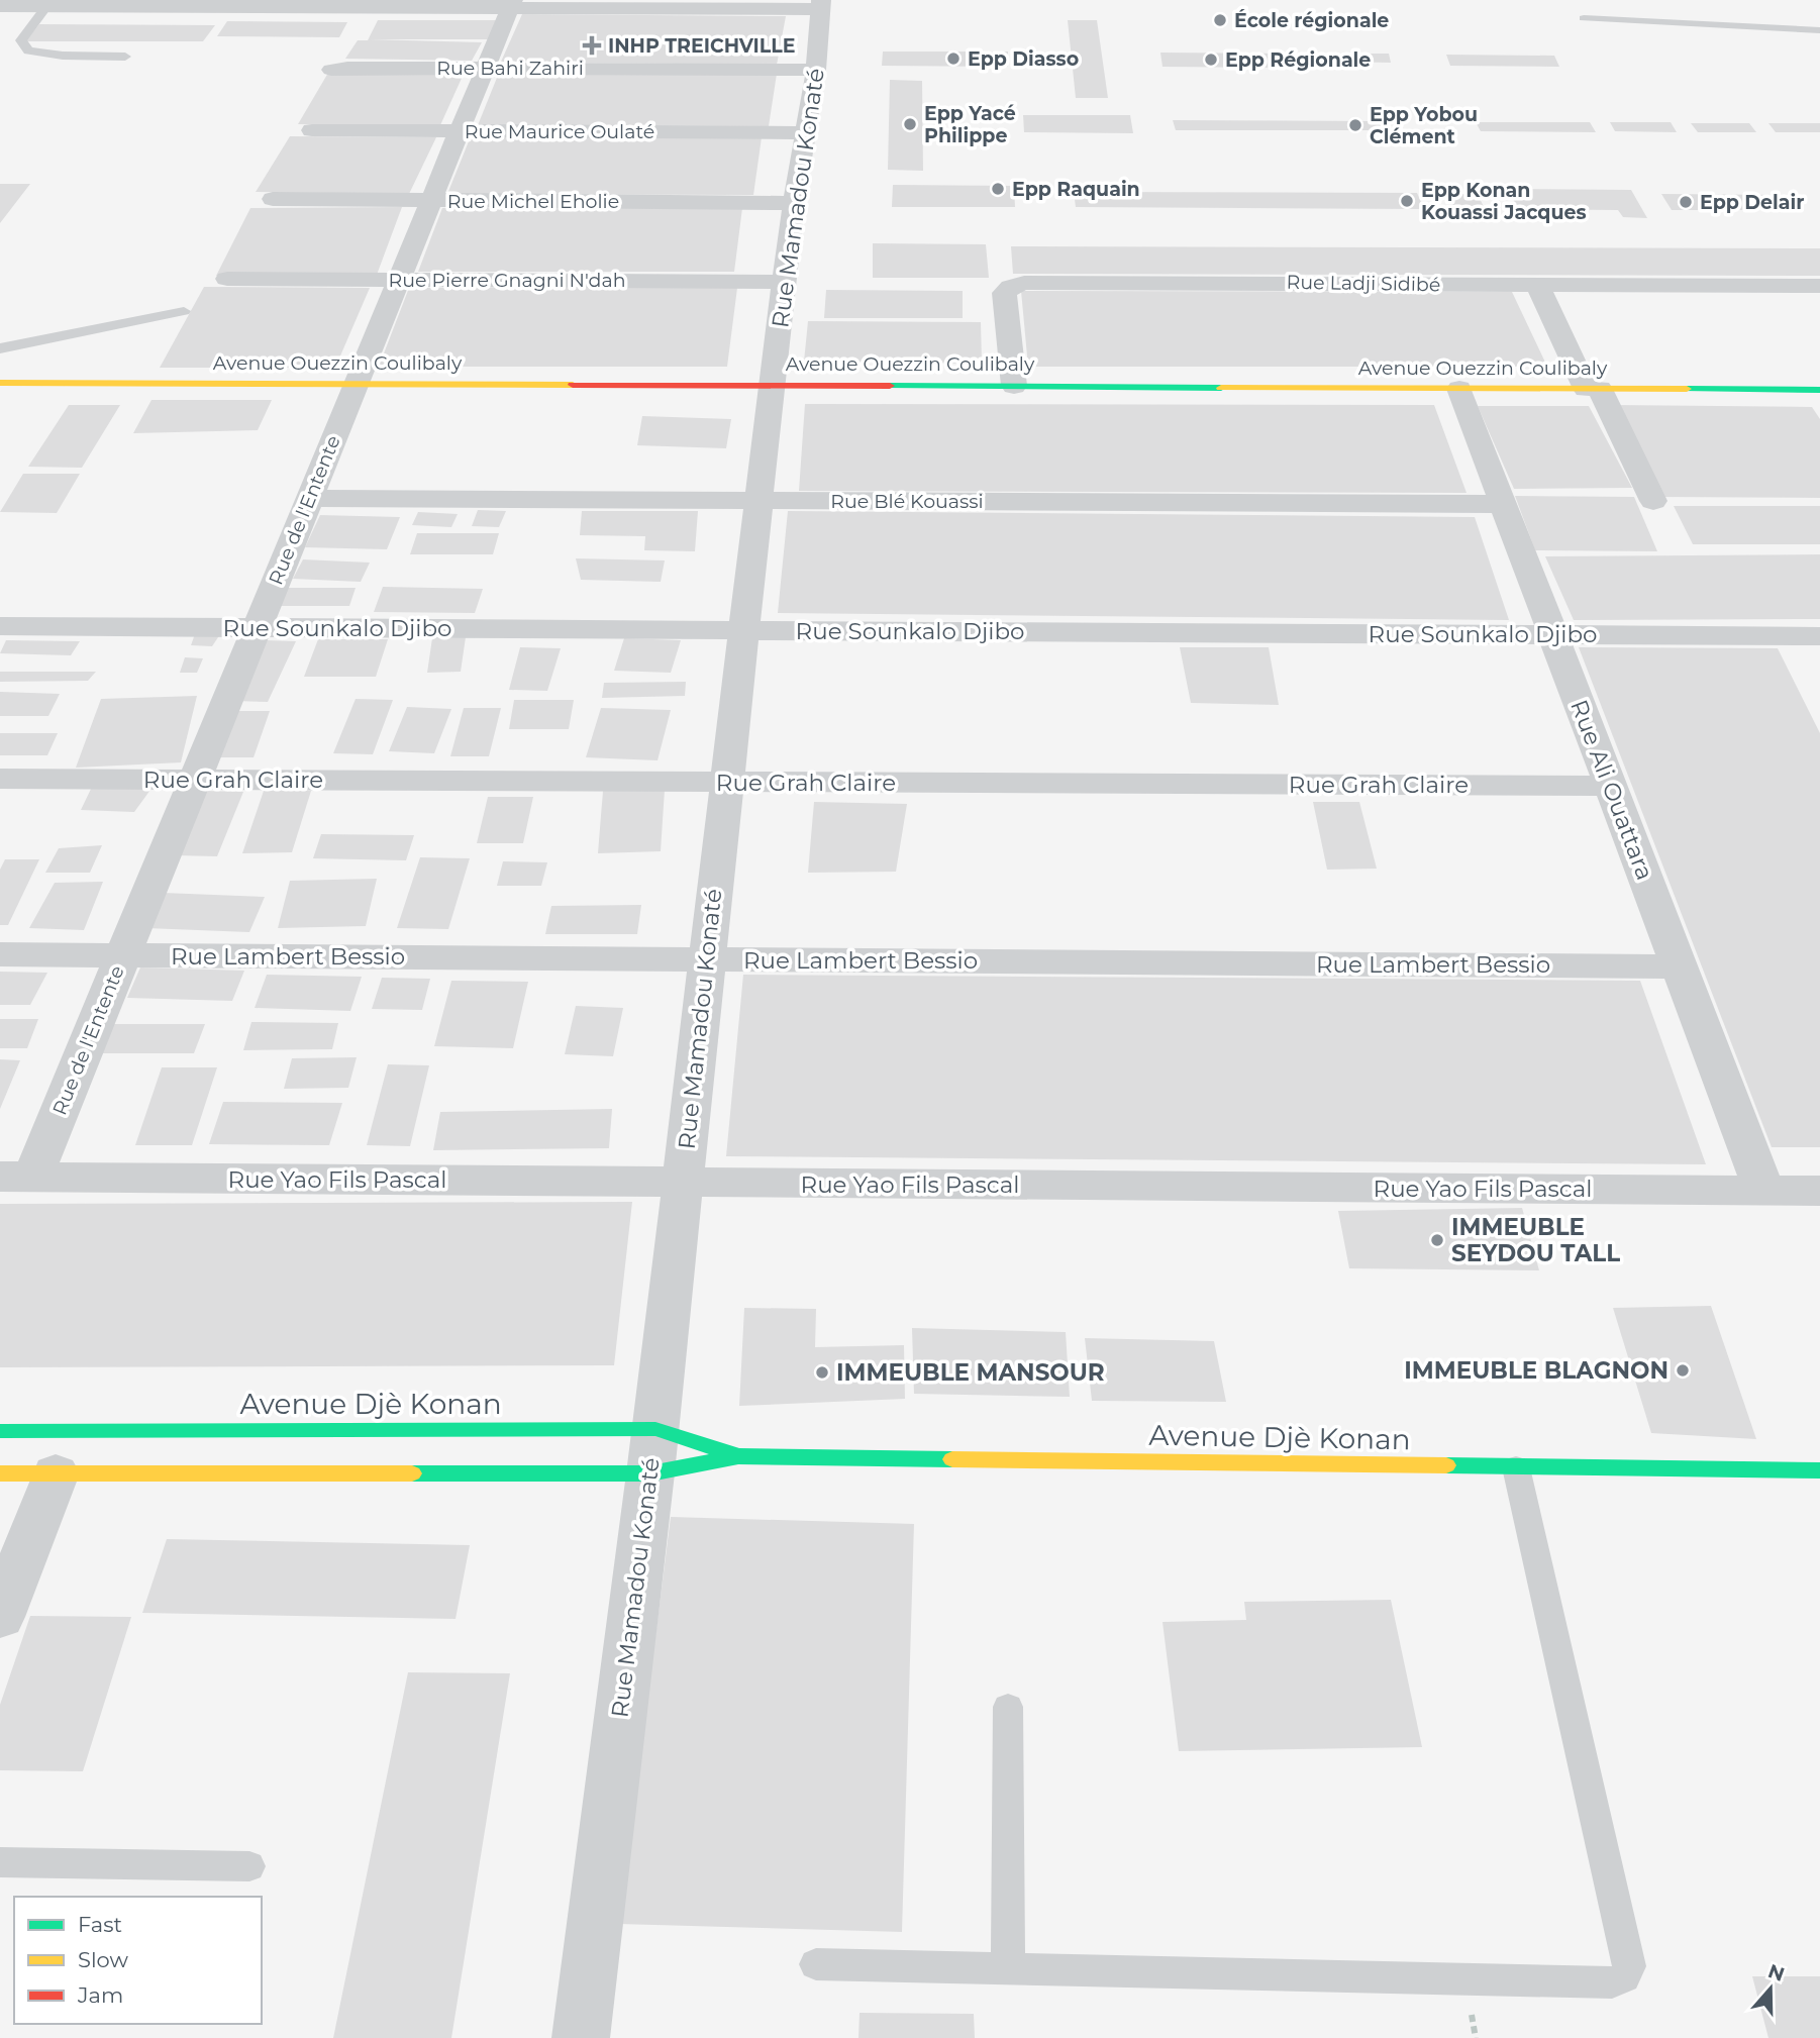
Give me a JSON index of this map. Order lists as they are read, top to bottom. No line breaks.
{"streets":{"street":["Rue Bahi Zahiri","Rue Maurice Oulaté","Rue Mamadou Konaté","Rue Michel Eholie","Rue Pierre Gnagni N'dah","Rue Ladji Sidibé","Avenue Ouezzin Coulibaly","Rue Blé Kouassi","Rue de l'Entente","Rue Sounkalo Djibo","Rue Grah Claire","Rue Ali Ouattara","Rue Lambert Bessio","Rue Yao Fils Pascal","Avenue Djè Konan"]},"crossings":[["Rue Bahi Zahiri","Rue Mamadou Konaté"],["Rue Bahi Zahiri","Rue de l'Entente"],["Rue Maurice Oulaté","Rue Mamadou Konaté"],["Rue Maurice Oulaté","Rue de l'Entente"],["Rue Mamadou Konaté","Rue Michel Eholie"],["Rue Mamadou Konaté","Rue Pierre Gnagni N'dah"],["Rue Mamadou Konaté","Avenue Ouezzin Coulibaly"],["Rue Mamadou Konaté","Rue Blé Kouassi"],["Rue Mamadou Konaté","Rue Sounkalo Djibo"],["Rue Mamadou Konaté","Rue Grah Claire"],["Rue Mamadou Konaté","Rue Lambert Bessio"],["Rue Mamadou Konaté","Rue Yao Fils Pascal"],["Rue Mamadou Konaté","Avenue Djè Konan"],["Rue Michel Eholie","Rue de l'Entente"],["Rue Pierre Gnagni N'dah","Rue de l'Entente"],["Rue Ladji Sidibé","Avenue Ouezzin Coulibaly"],["Avenue Ouezzin Coulibaly","Rue de l'Entente"],["Avenue Ouezzin Coulibaly","Rue Ali Ouattara"],["Rue Blé Kouassi","Rue de l'Entente"],["Rue Blé Kouassi","Rue Ali Ouattara"],["Rue de l'Entente","Rue Sounkalo Djibo"],["Rue de l'Entente","Rue Grah Claire"],["Rue de l'Entente","Rue Lambert Bessio"],["Rue de l'Entente","Rue Yao Fils Pascal"],["Rue Sounkalo Djibo","Rue Ali Ouattara"],["Rue Grah Claire","Rue Ali Ouattara"],["Rue Ali Ouattara","Rue Lambert Bessio"],["Rue Ali Ouattara","Rue Yao Fils Pascal"]],"places":{"other":["École régionale","Epp Diasso","Epp Régionale","Epp Yacé Philippe","Epp Yobou Clément","Epp Raquain","Epp Konan Kouassi Jacques","Epp Delair","IMMEUBLE SEYDOU TALL","IMMEUBLE BLAGNON","IMMEUBLE MANSOUR"],"health":["INHP TREICHVILLE"]},"legend":["Fast","Slow","Jam"],"north":"top"}
